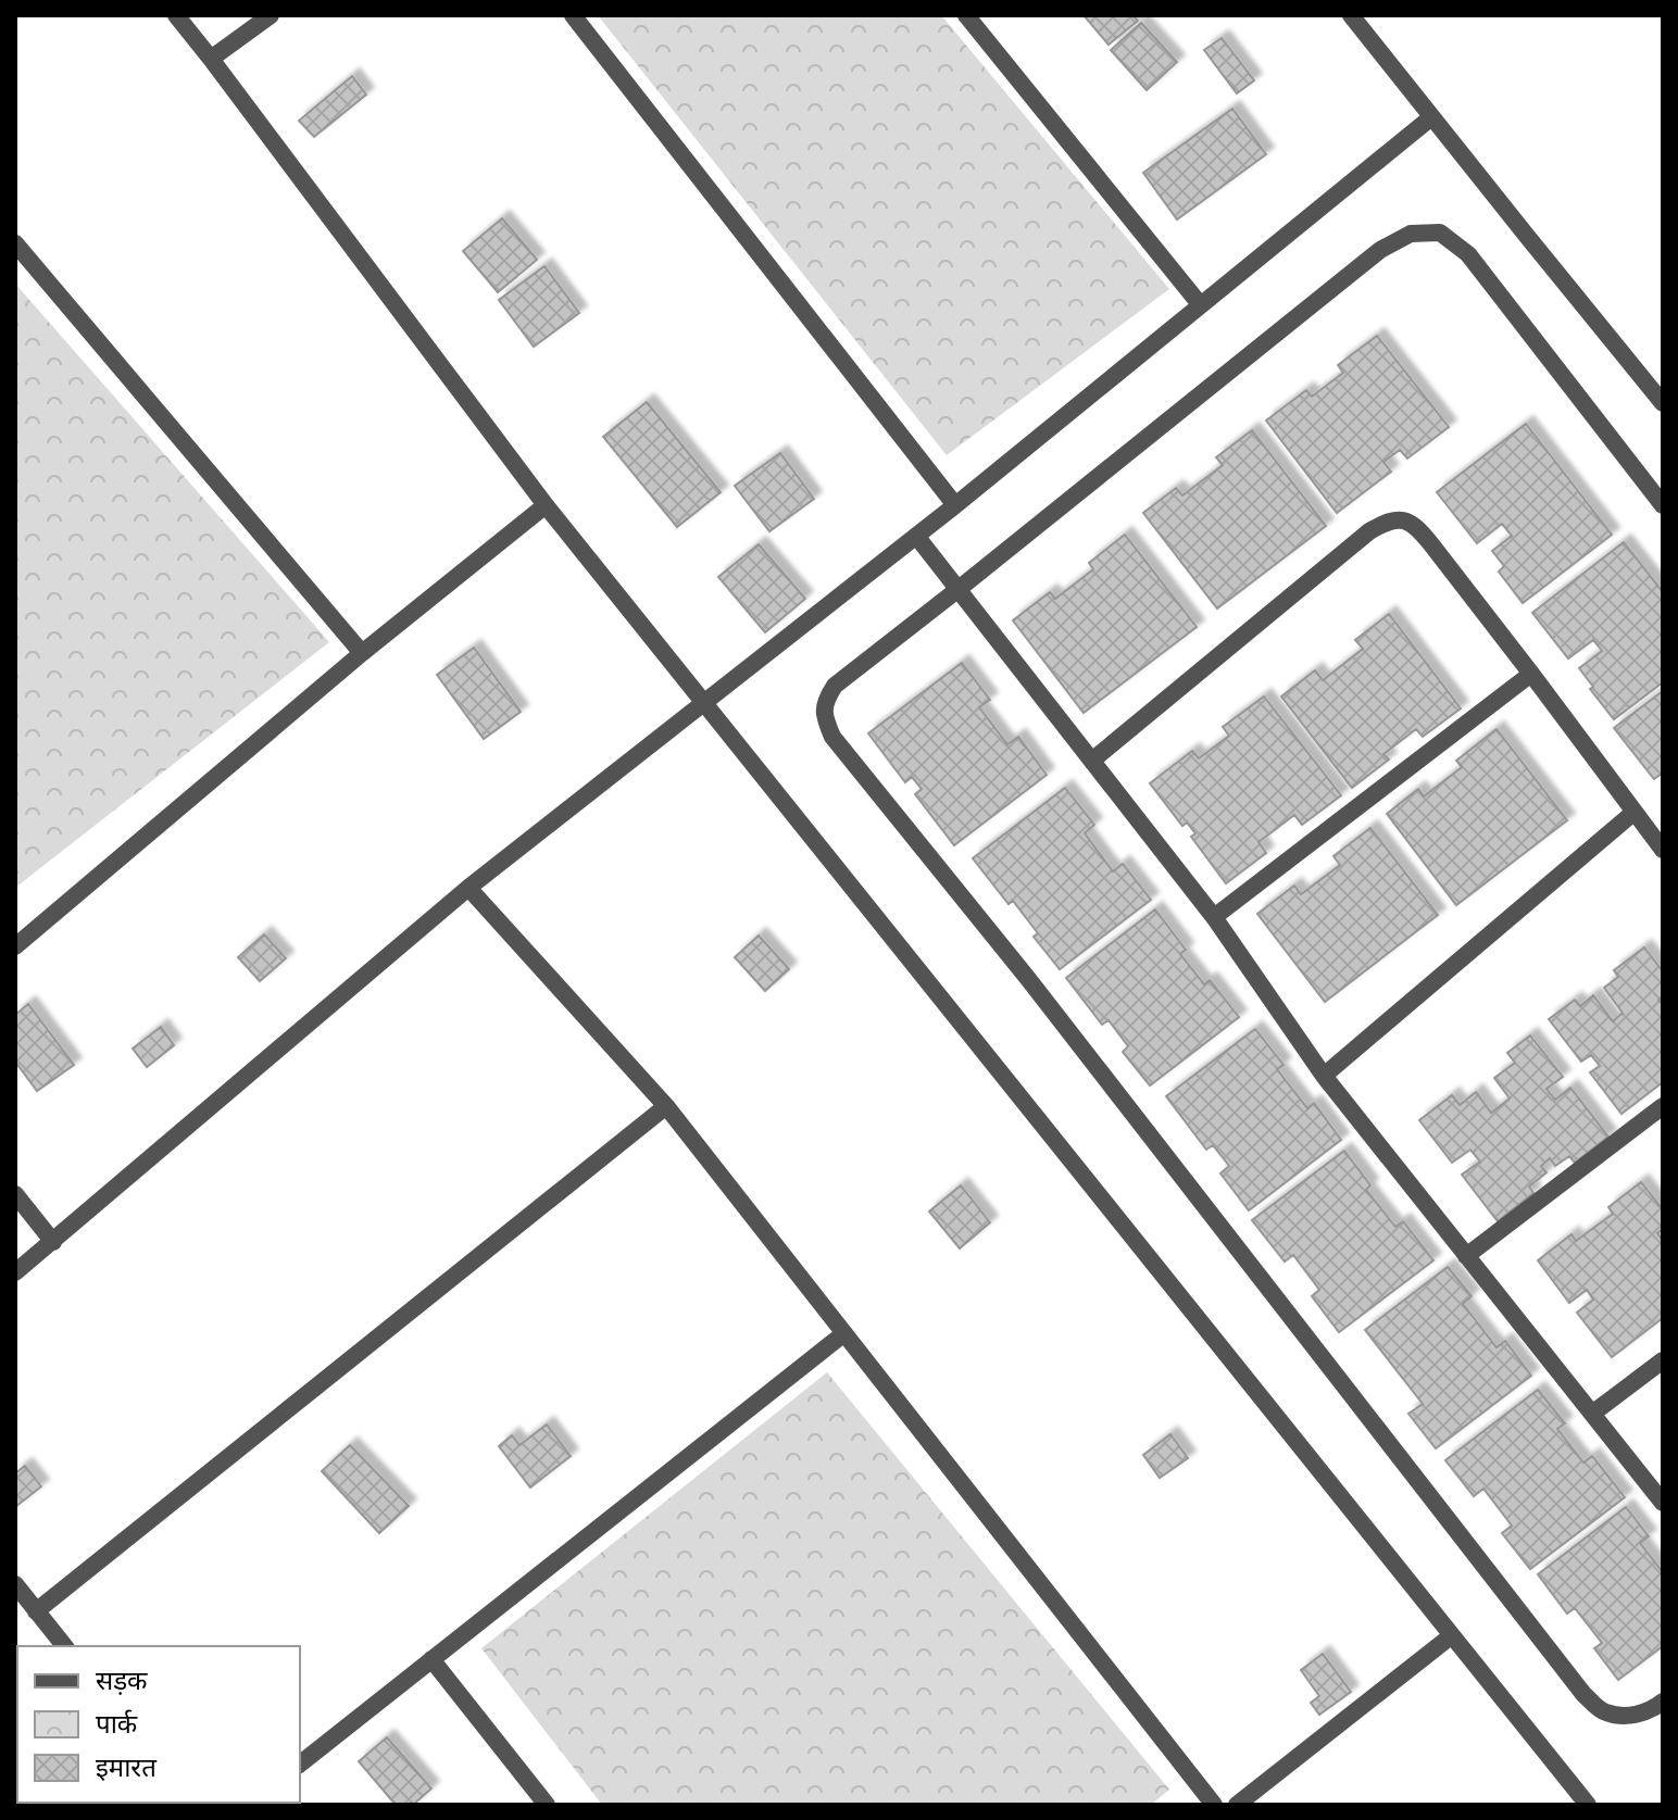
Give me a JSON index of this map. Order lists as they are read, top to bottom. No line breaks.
{"legend":["सड़क","पार्क","इमारत"]}
